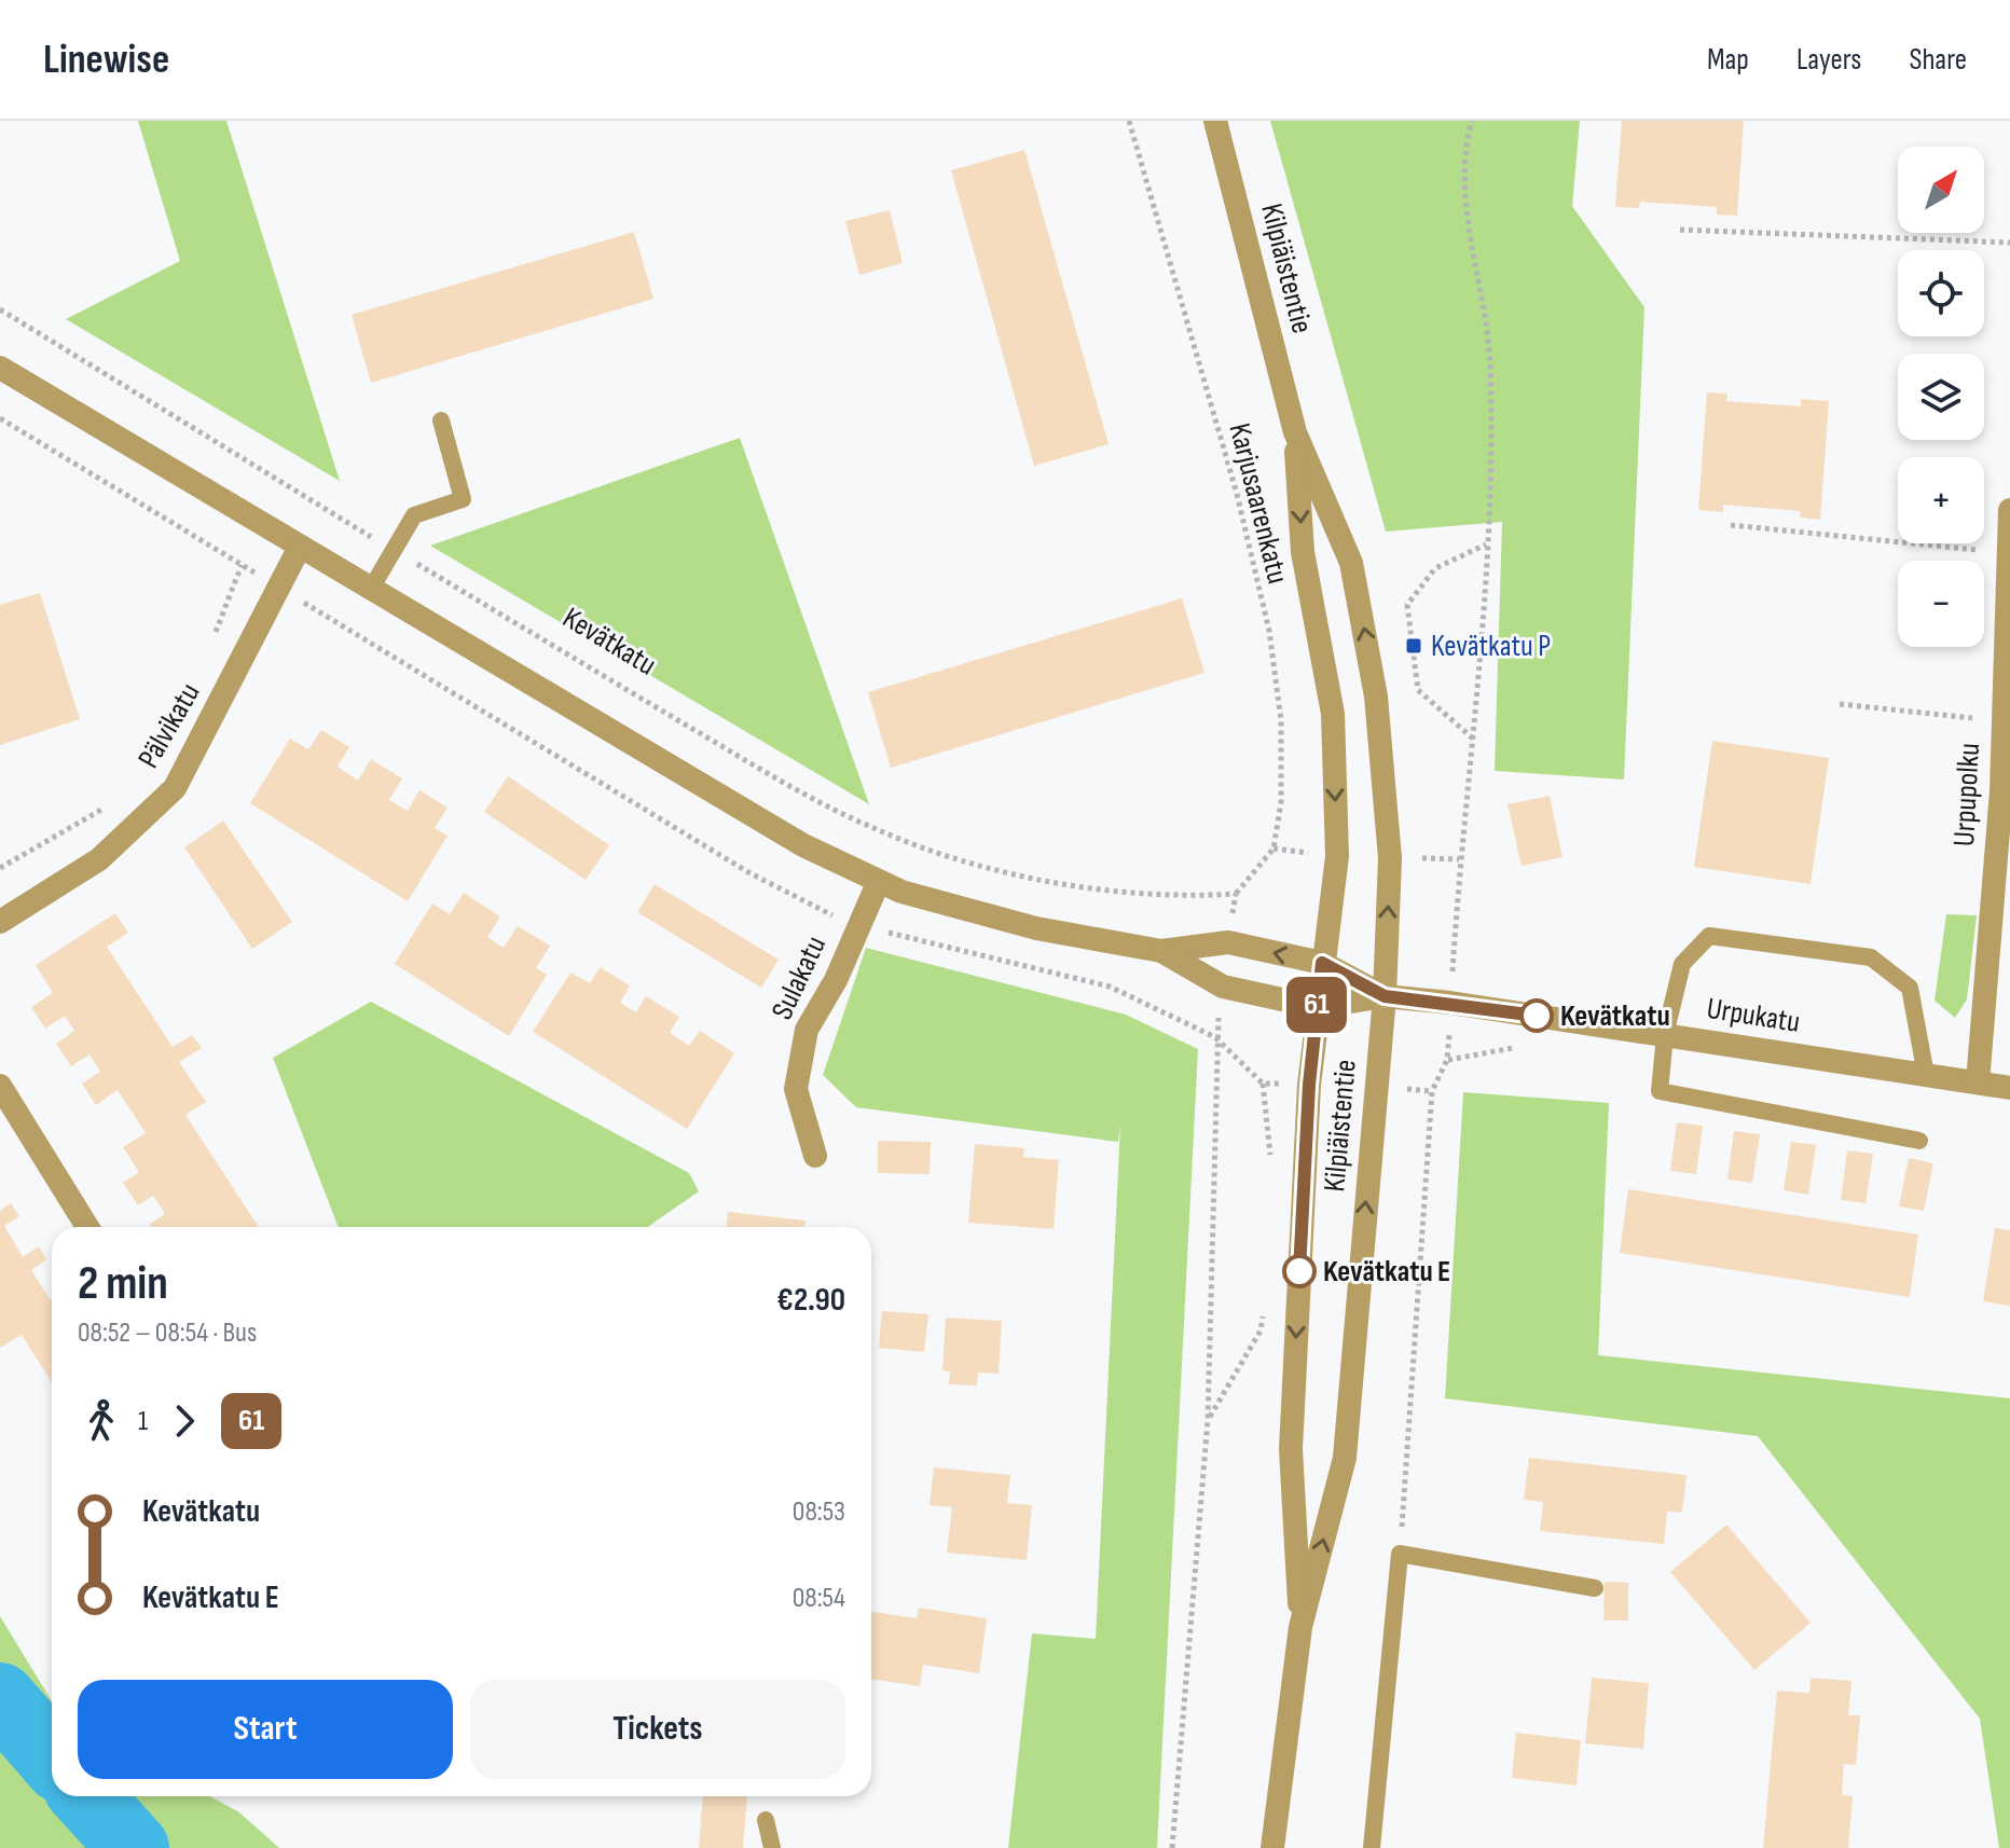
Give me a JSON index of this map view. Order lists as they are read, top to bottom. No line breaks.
{"streets":{"street":["Kilpiäistentie","Pälvikatu","Urpupolku","Sulakatu","Urpukatu"],"path":["Karjusaarenkatu","Kevätkatu"]},"crossings":[["Kilpiäistentie","Urpukatu"],["Karjusaarenkatu","Kevätkatu"],["Urpupolku","Urpukatu"]],"places":{"transit":["Kevätkatu P"],"other":["Kevätkatu","Kevätkatu E"]},"lines":["bus line 61"],"north":"top right","page":{"header":"Linewise","nav":["Map","Layers","Share"],"on_map":"61","map_buttons":["+","−"],"heading":["2 min","08:52 – 08:54 · Bus","€2.90"],"legs":["1","61"],"list":[{"name":"Kevätkatu","value":"08:53"},{"name":"Kevätkatu E","value":"08:54"}],"buttons":["Start","Tickets"]}}
